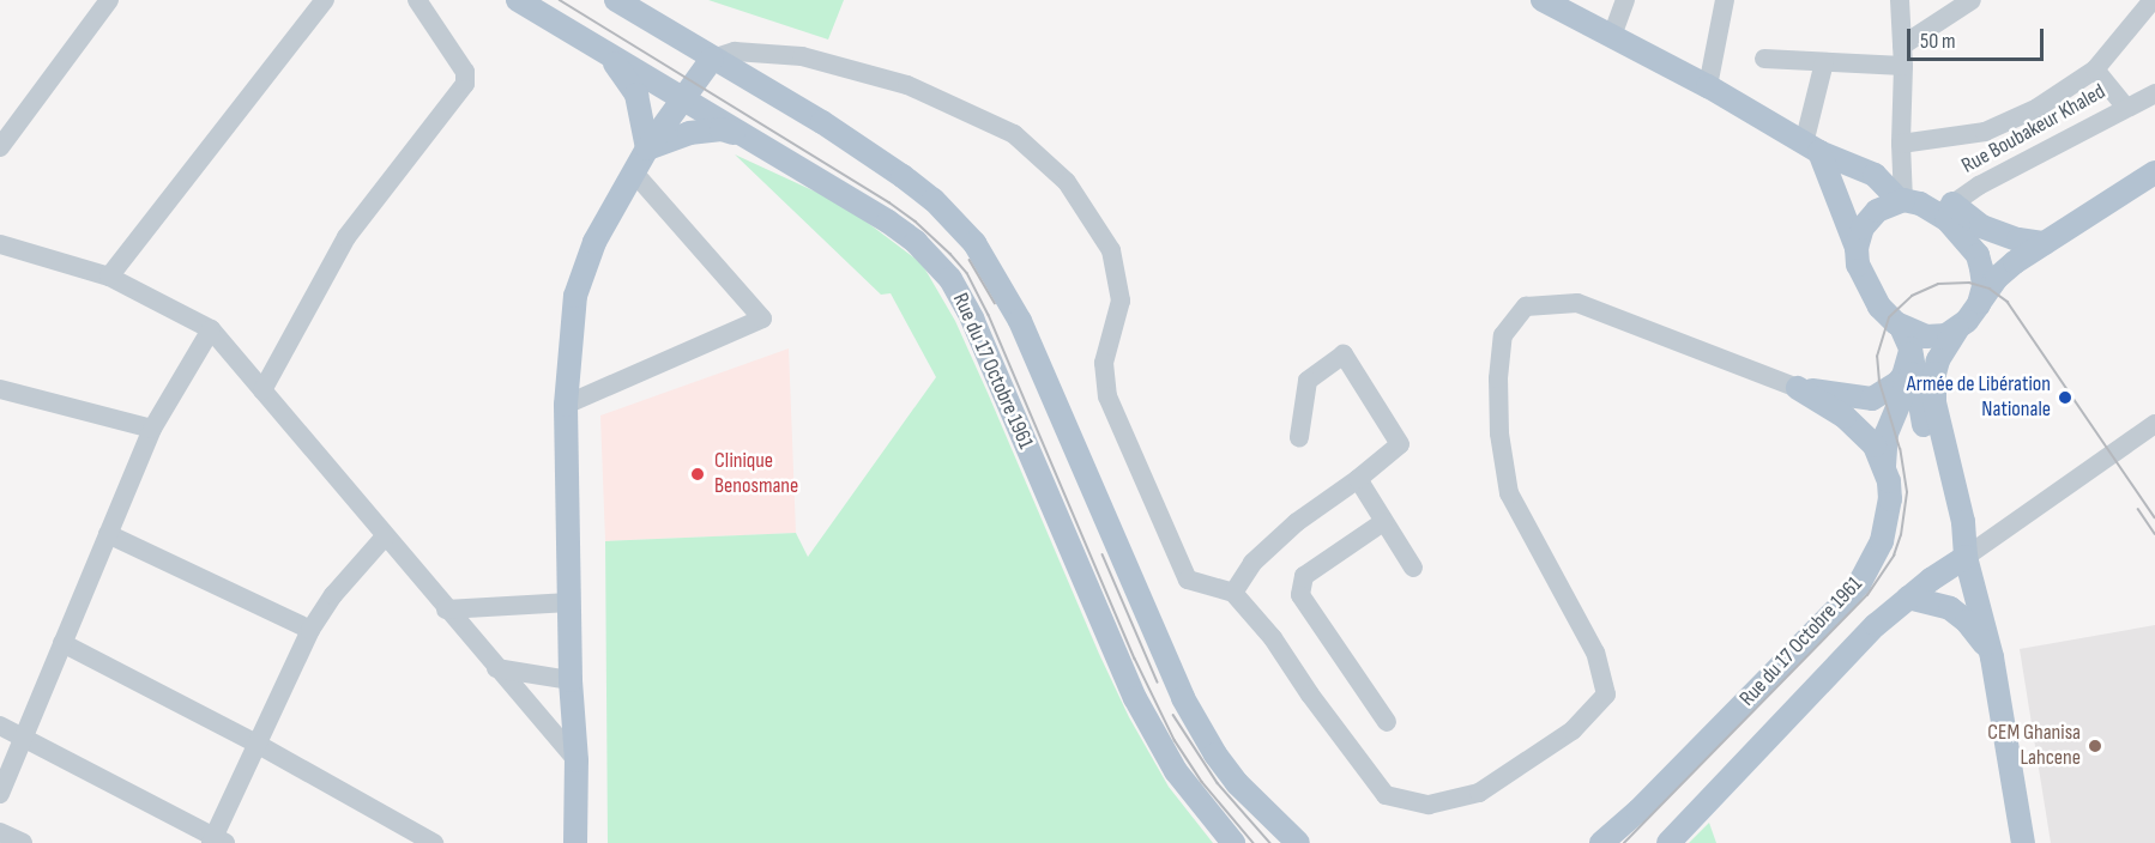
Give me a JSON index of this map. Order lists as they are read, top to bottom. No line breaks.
{"streets":{"main road":["Rue du 17 Octobre 1961"],"street":["Rue Boubakeur Khaled"]},"places":["Armée de Libération Nationale","Clinique Benosmane","CEM Ghanisa Lahcene"],"scale_bar":"50 m"}
